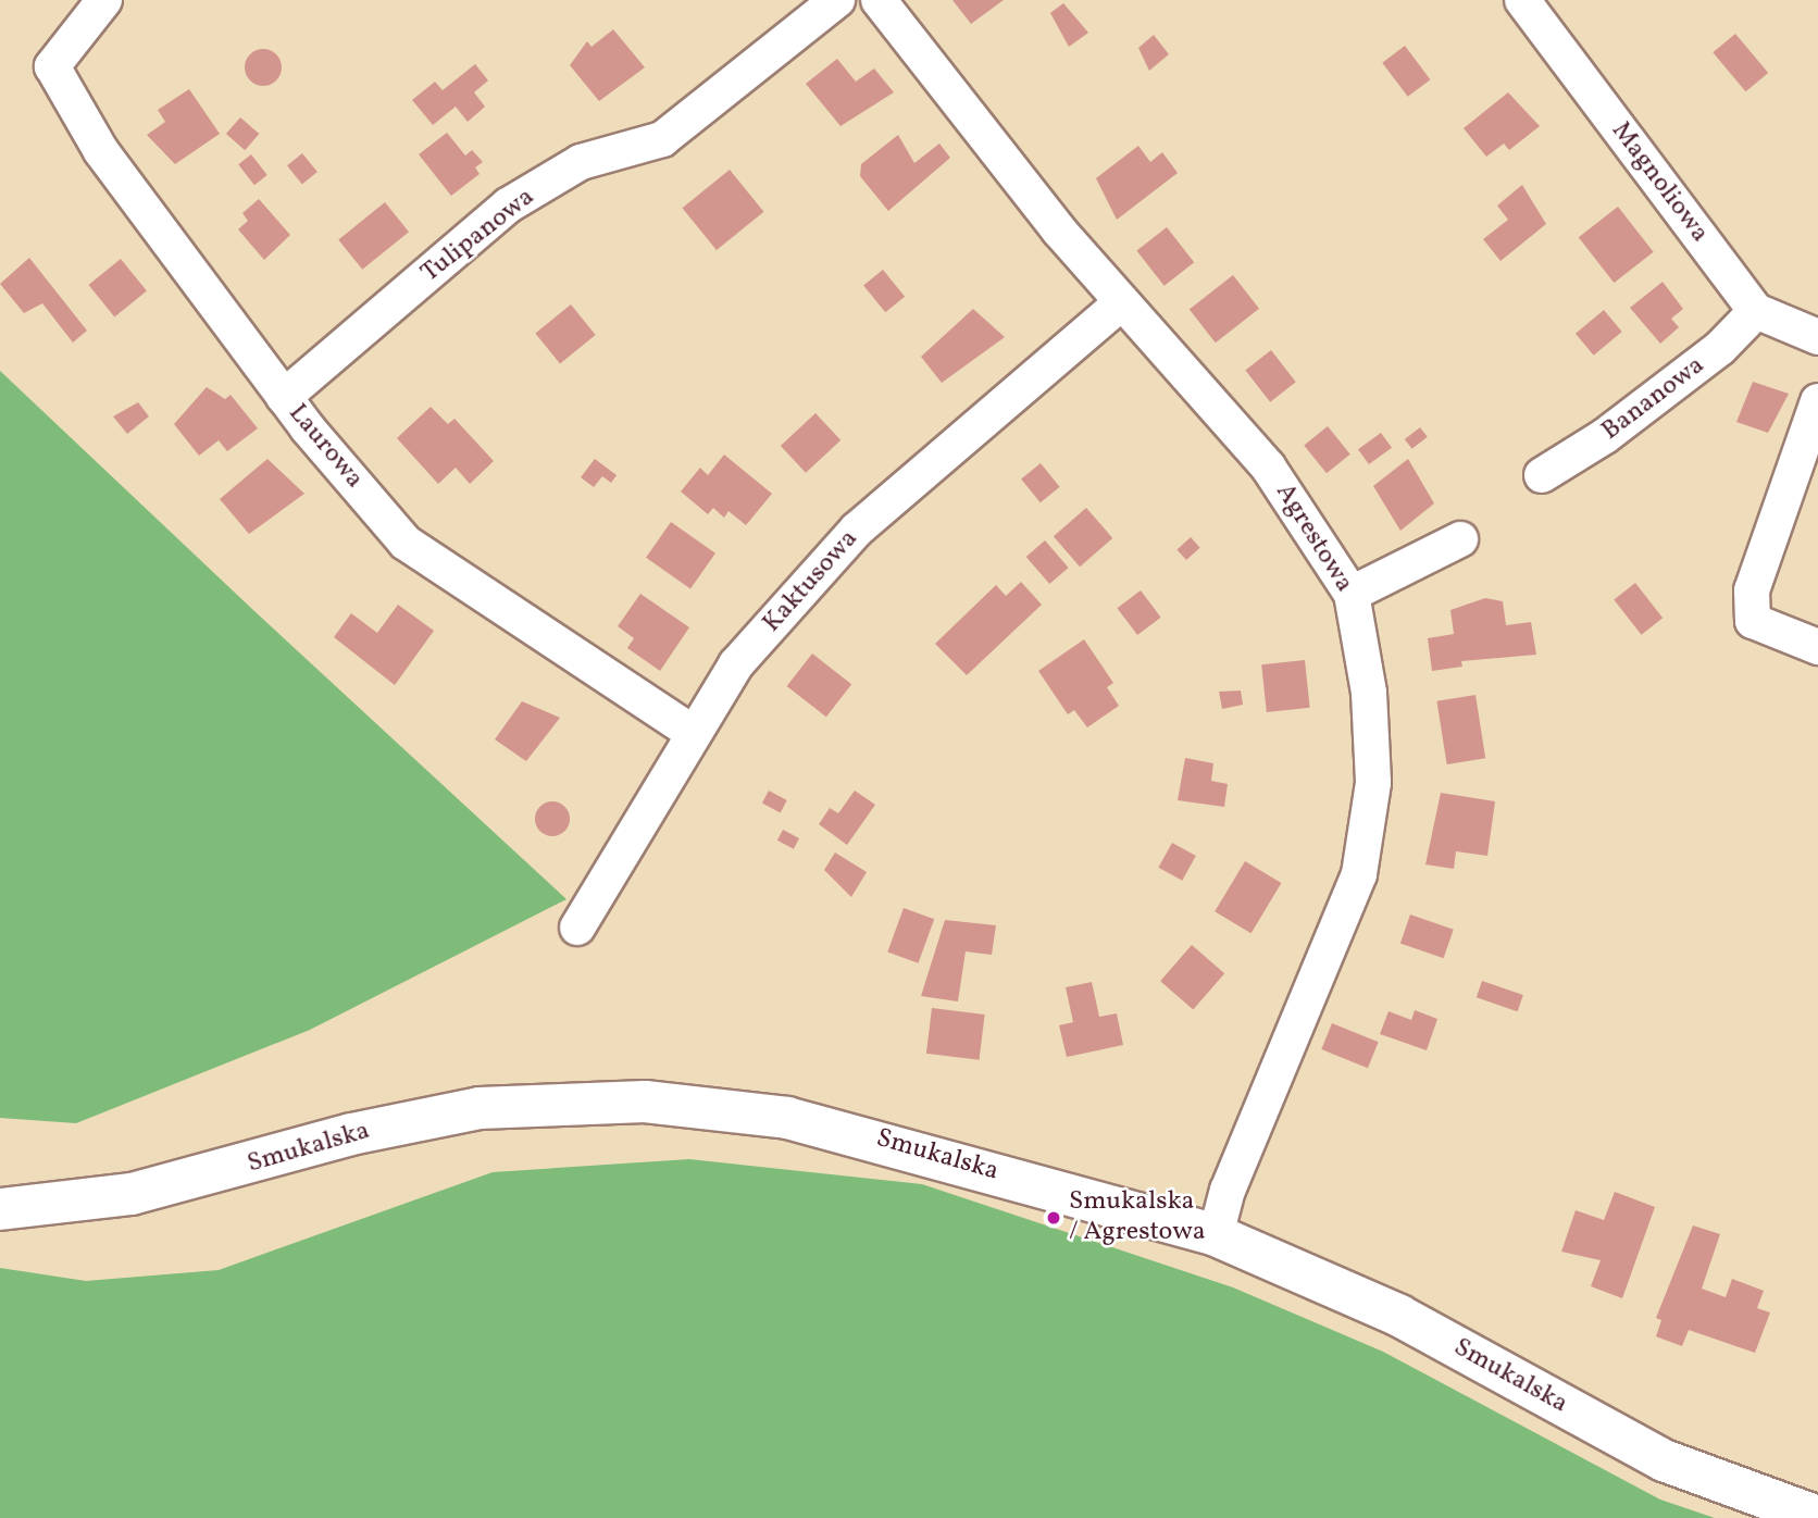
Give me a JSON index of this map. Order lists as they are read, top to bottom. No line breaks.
{"streets":{"street":["Magnoliowa","Tulipanowa","Bananowa","Laurowa","Agrestowa","Kaktusowa","Smukalska"]},"crossings":[["Magnoliowa","Bananowa"],["Tulipanowa","Laurowa"],["Laurowa","Kaktusowa"],["Agrestowa","Kaktusowa"],["Agrestowa","Smukalska"]],"places":["Smukalska / Agrestowa"]}
